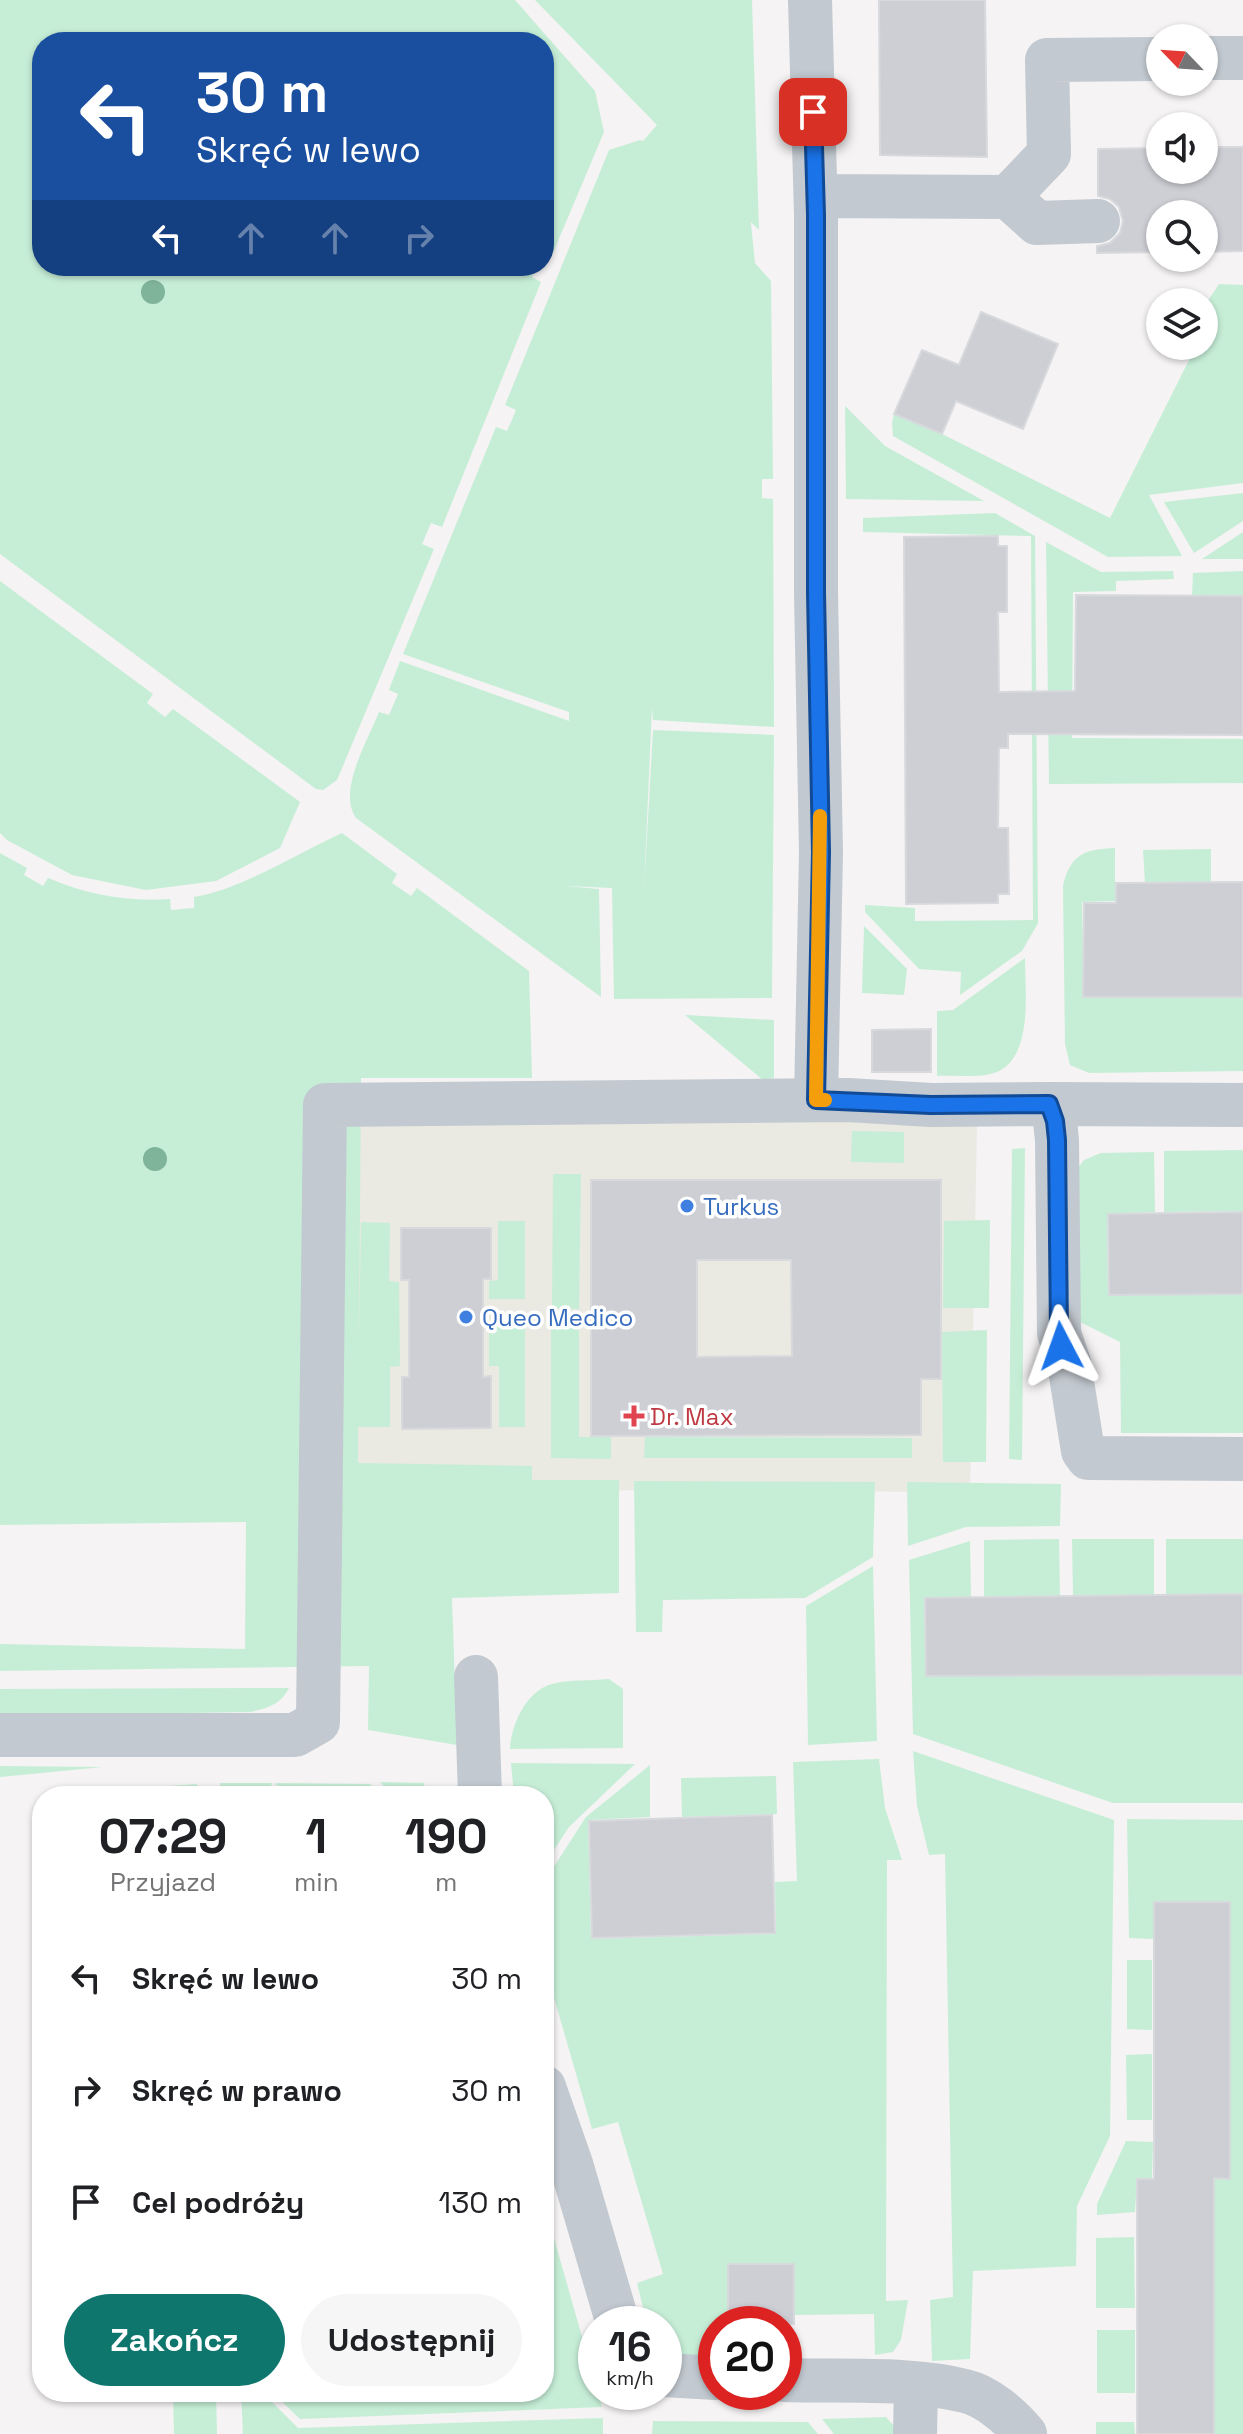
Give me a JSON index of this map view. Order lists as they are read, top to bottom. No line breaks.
{"places":{"other":["Turkus","Queo Medico"],"health":["Dr. Max"]},"north":"top left","page":{"turn":["30 m","Skręć w lewo"],"eta":["07:29","Przyjazd","1","min","190","m"],"list":[{"name":"Skręć w lewo","value":"30 m"},{"name":"Skręć w prawo","value":"30 m"},{"name":"Cel podróży","value":"130 m"}],"buttons":["Zakończ","Udostępnij"],"speed":"16 km/h","limit":"20"}}
